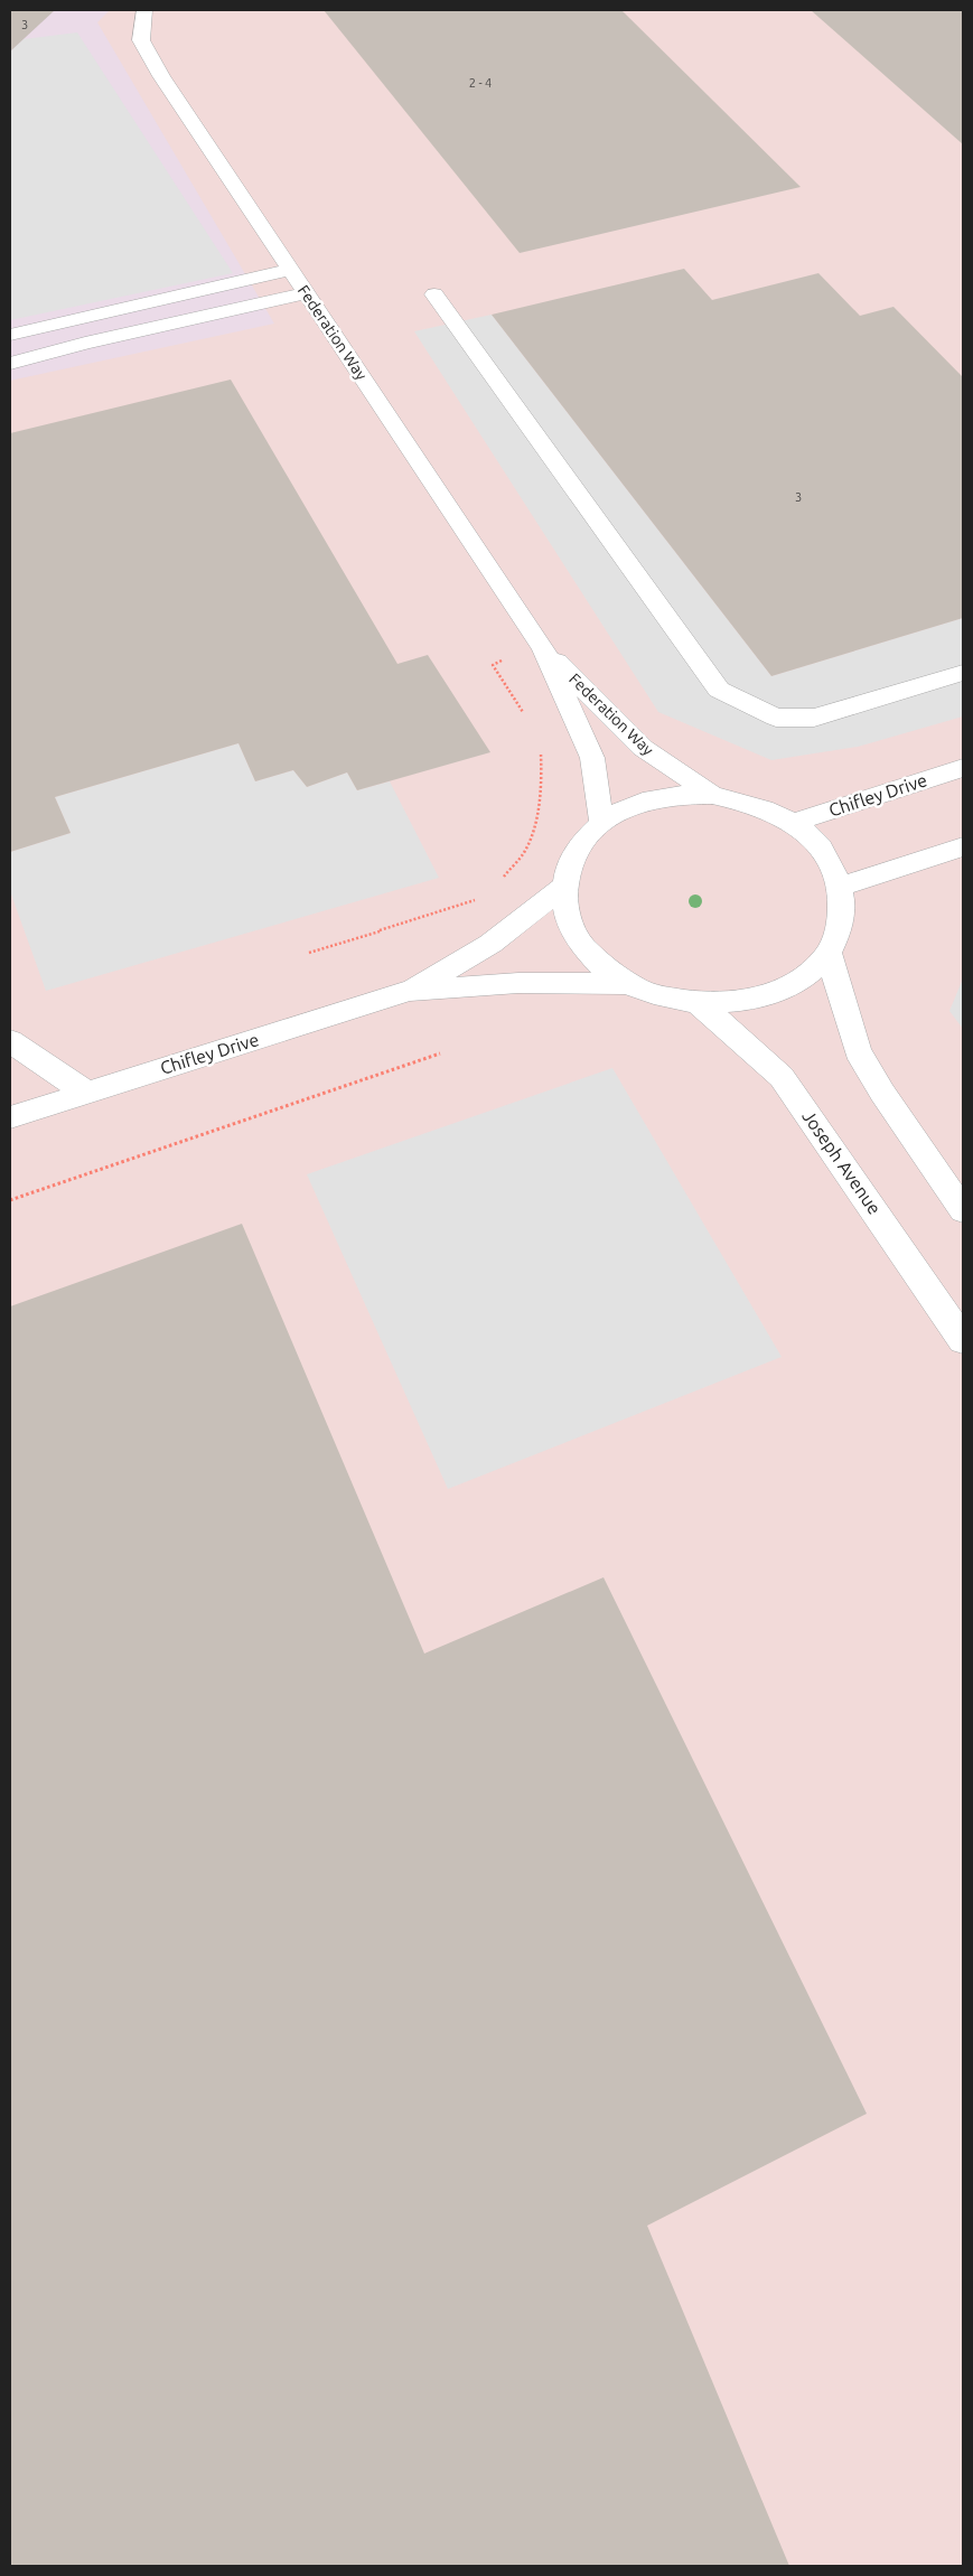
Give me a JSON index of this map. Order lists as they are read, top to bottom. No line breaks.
{"streets":{"street":["Federation Way","Chifley Drive","Joseph Avenue"]},"house_numbers":["3","2 - 4","3"]}
